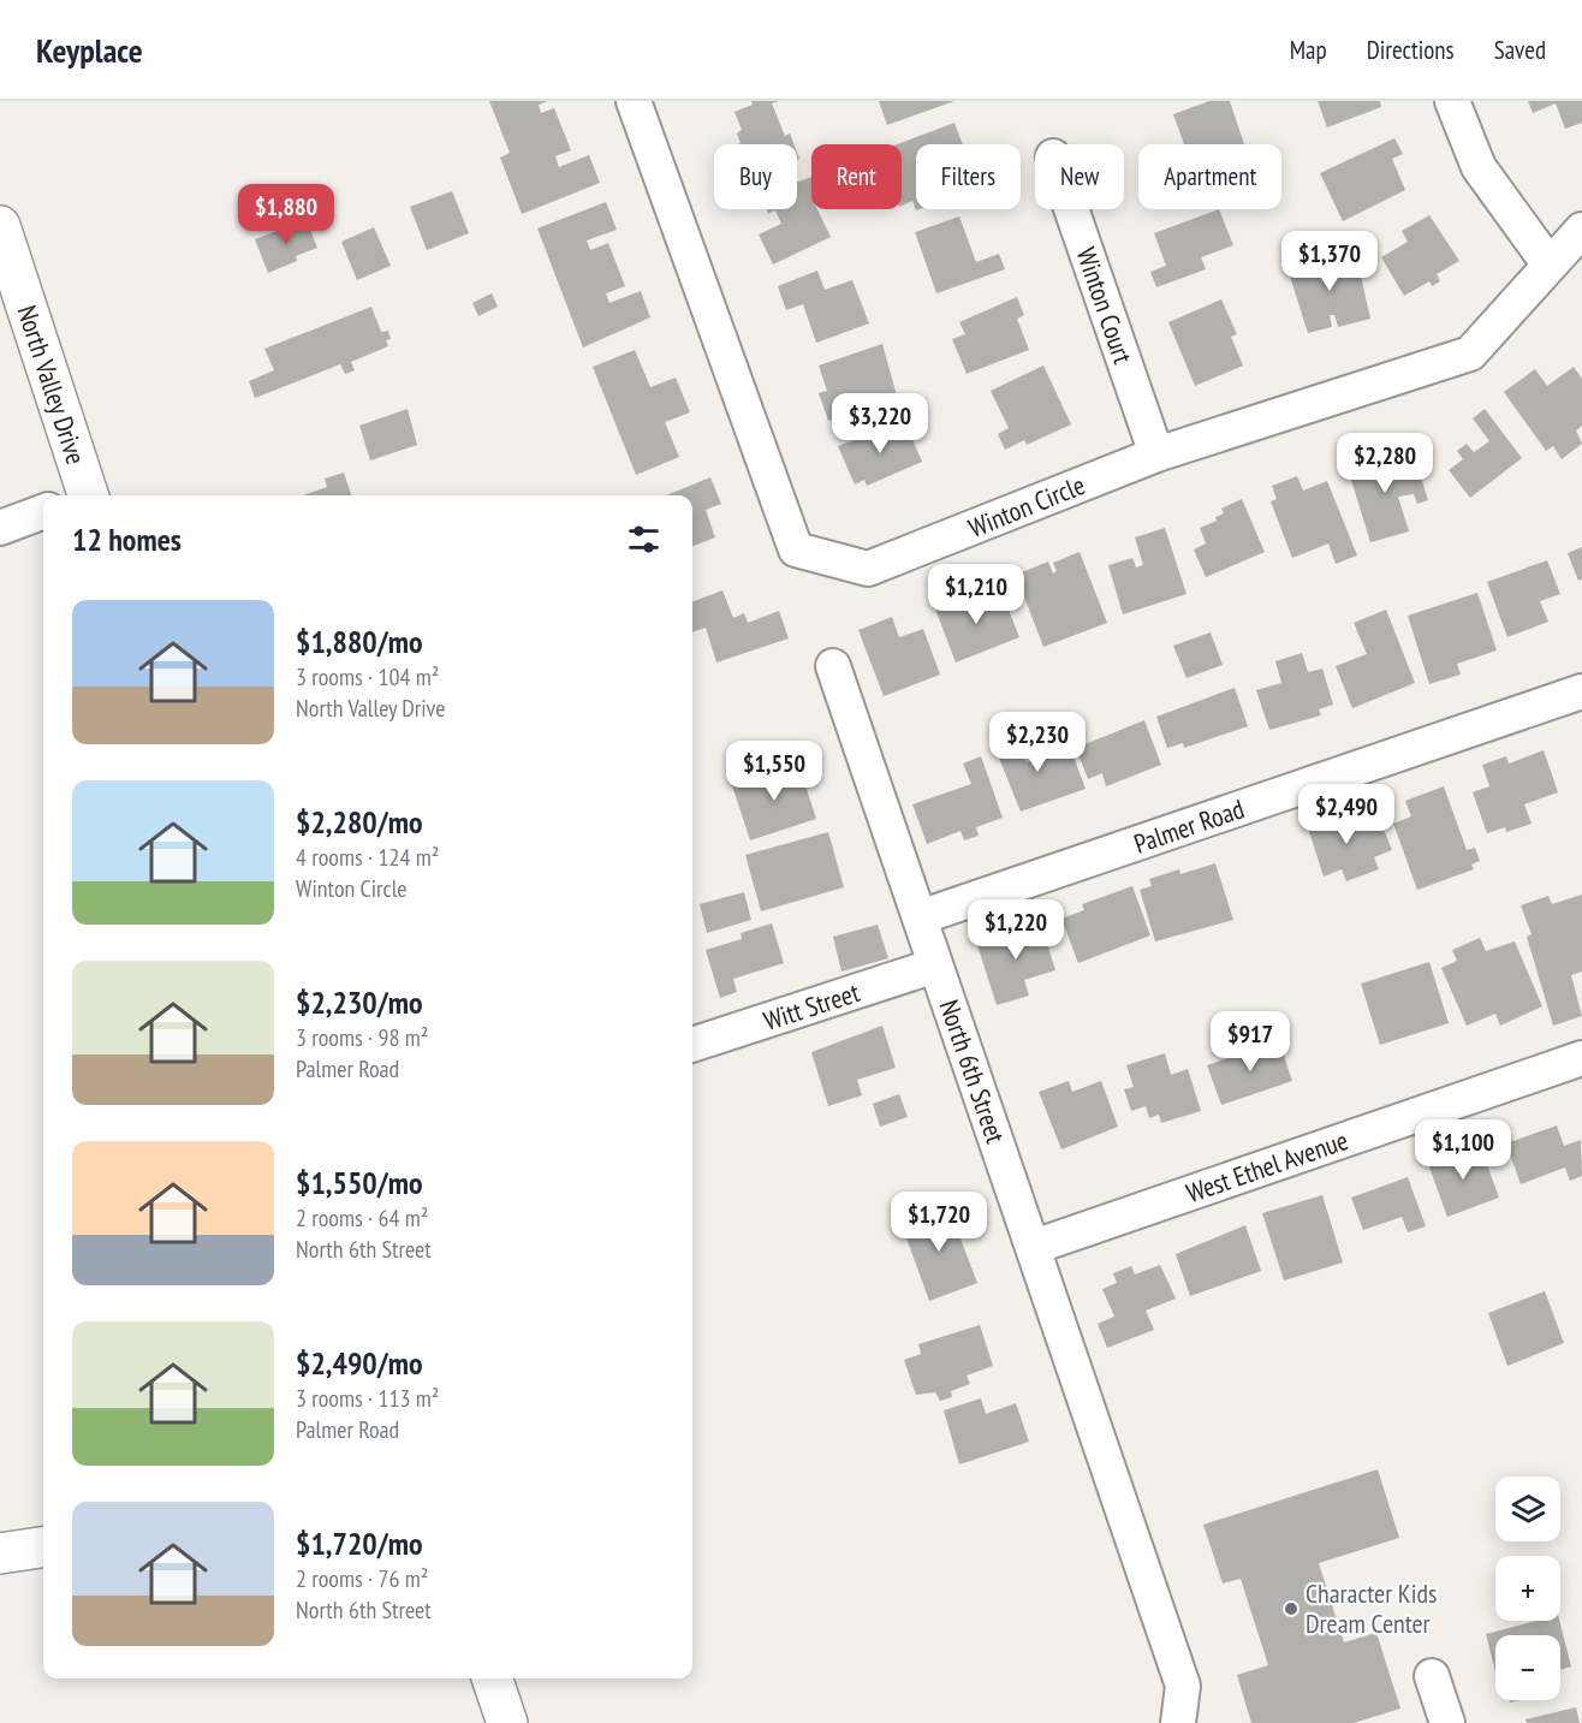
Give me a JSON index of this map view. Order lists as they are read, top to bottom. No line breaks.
{"streets":{"main road":["North Valley Drive"],"street":["Winton Court","Winton Circle","Palmer Road","Witt Street","North 6th Street","West Ethel Avenue"]},"crossings":[["Winton Court","Winton Circle"],["Palmer Road","North 6th Street"],["Witt Street","North 6th Street"],["North 6th Street","West Ethel Avenue"]],"places":["Character Kids Dream Center"],"page":{"header":"Keyplace","nav":["Map","Directions","Saved"],"chip":["Buy","Rent","Filters","New","Apartment"],"price":["$1,880","$1,370","$3,220","$2,280","$1,210","$2,230","$1,550","$2,490","$1,220","$917","$1,100","$1,720"],"heading":"12 homes","list":[{"name":"$1,880/mo","note":"3 rooms · 104 m² · North Valley Drive"},{"name":"$2,280/mo","note":"4 rooms · 124 m² · Winton Circle"},{"name":"$2,230/mo","note":"3 rooms · 98 m² · Palmer Road"},{"name":"$1,550/mo","note":"2 rooms · 64 m² · North 6th Street"},{"name":"$2,490/mo","note":"3 rooms · 113 m² · Palmer Road"},{"name":"$1,720/mo","note":"2 rooms · 76 m² · North 6th Street"}],"map_buttons":["+","−"]}}
